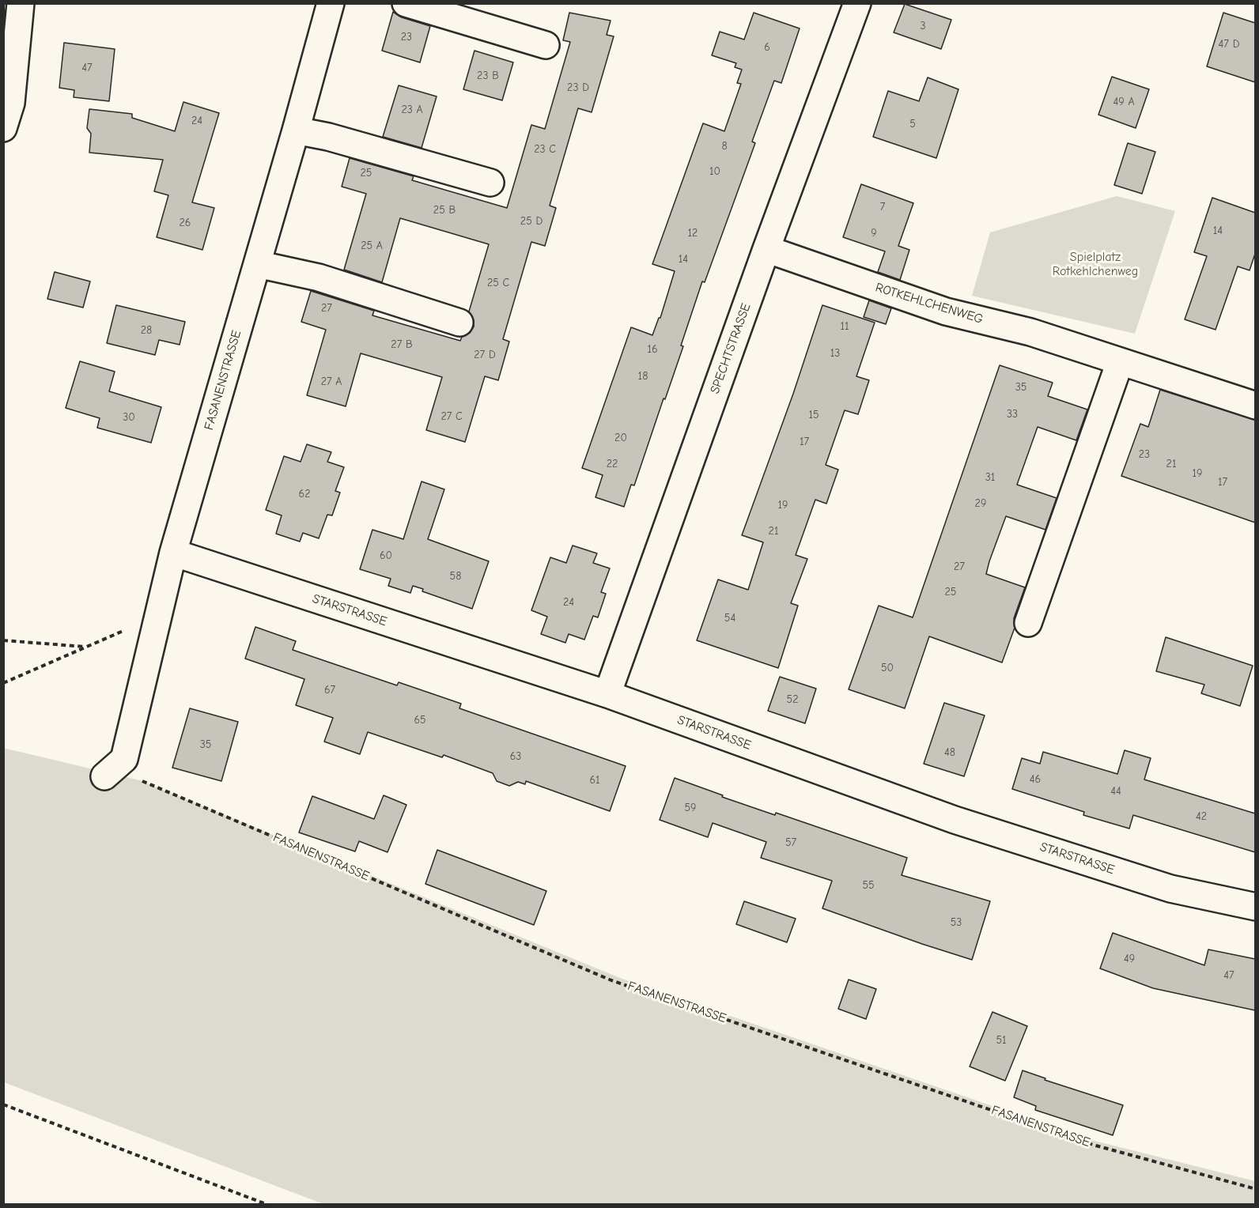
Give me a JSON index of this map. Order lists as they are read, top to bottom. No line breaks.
{"streets":{"street":["ROTKEHLCHENWEG","SPECHTSTRASSE","FASANENSTRASSE","STARSTRASSE"]},"crossings":[["ROTKEHLCHENWEG","SPECHTSTRASSE"],["SPECHTSTRASSE","STARSTRASSE"],["FASANENSTRASSE","STARSTRASSE"]],"parks":["Spielplatz Rotkehlchenweg"],"house_numbers":["3","23","47 D","6","47","23 B","23 D","49 A","23 A","24","5","8","23 C","10","25","7","25 B","25 D","26","14","12","9","25 A","14","25 C","27","11","28","27 B","16","13","27 D","18","27 A","35","33","15","27 C","30","20","17","23","22","21","19","31","17","62","29","19","21","60","27","58","25","24","54","50","67","52","65","35","48","63","46","61","44","59","42","57","55","53","49","47","51"]}
